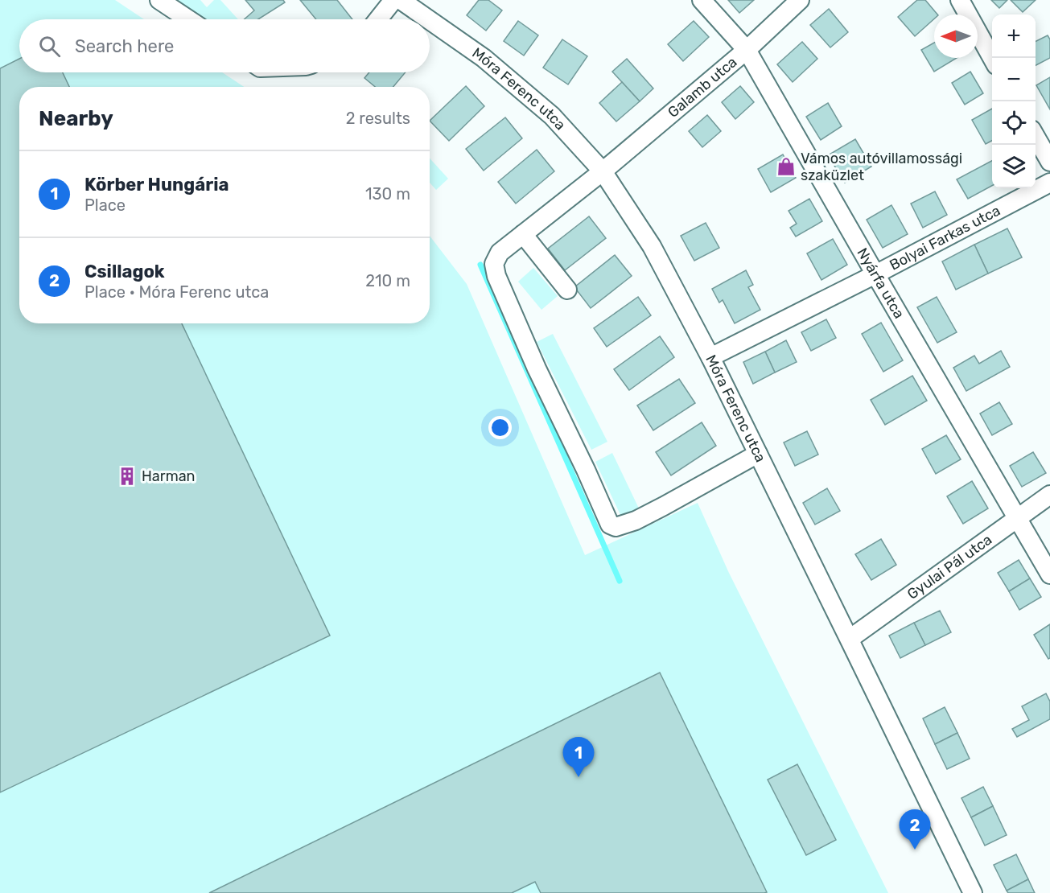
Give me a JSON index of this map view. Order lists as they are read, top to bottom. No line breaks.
{"streets":{"street":["Galamb utca","Móra Ferenc utca","Bolyai Farkas utca","Nyárfa utca","Gyulai Pál utca"]},"crossings":[["Galamb utca","Móra Ferenc utca"],["Galamb utca","Nyárfa utca"],["Móra Ferenc utca","Bolyai Farkas utca"],["Móra Ferenc utca","Gyulai Pál utca"],["Bolyai Farkas utca","Nyárfa utca"],["Nyárfa utca","Gyulai Pál utca"]],"places":{"shop":["Vámos autóvillamossági szaküzlet"],"building":["Harman"]},"north":"left","page":{"map_buttons":["+","−"],"search":"Search here","heading":["Nearby","2 results"],"list":[{"mark":"1","name":"Körber Hungária","note":"Place","value":"130 m"},{"mark":"2","name":"Csillagok","note":"Place · Móra Ferenc utca","value":"210 m"}],"pins":["1","2"]}}
